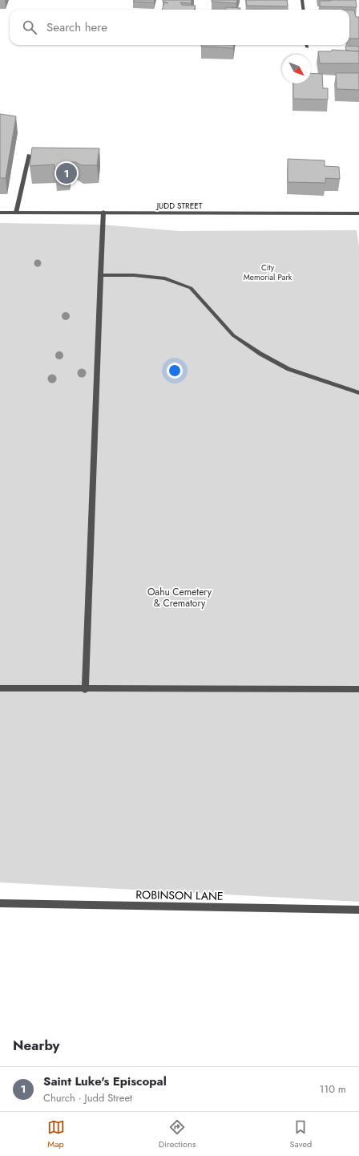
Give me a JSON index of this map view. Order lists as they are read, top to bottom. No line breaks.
{"streets":{"street":["JUDD STREET","ROBINSON LANE"]},"parks":["City Memorial Park","Oahu Cemetery & Crematory"],"north":"bottom right","page":{"search":"Search here","pins":"1","heading":"Nearby","list":[{"mark":"1","name":"Saint Luke's Episcopal","note":"Church · Judd Street","value":"110 m"}],"nav":["Map","Directions","Saved"]}}
